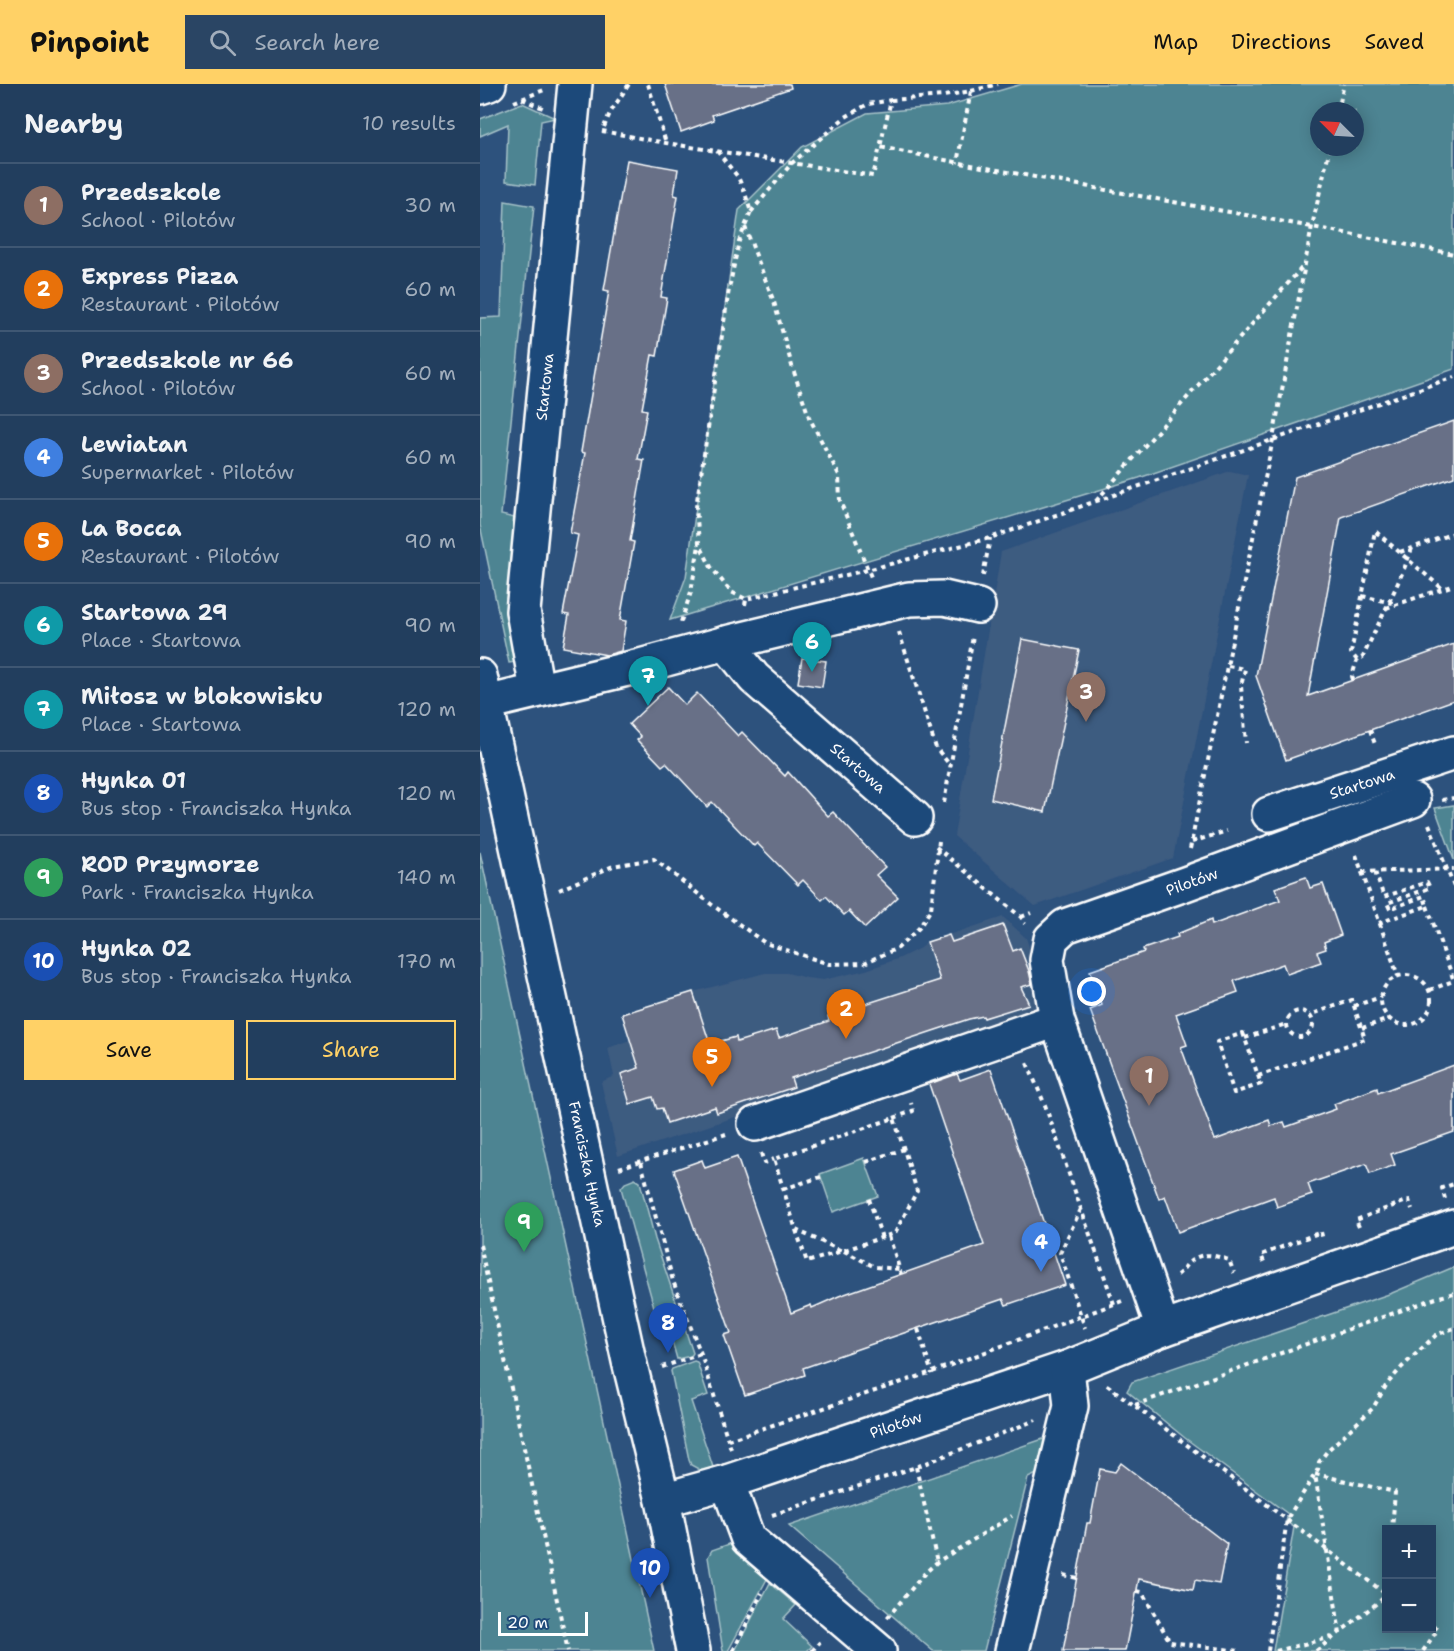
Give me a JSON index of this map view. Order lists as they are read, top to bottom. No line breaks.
{"streets":{"street":["Startowa","Pilotów","Franciszka Hynka"]},"crossings":[["Pilotów","Franciszka Hynka"]],"scale_bar":"20 m","north":"top left","page":{"header":"Pinpoint","search":"Search here","nav":["Map","Directions","Saved"],"heading":["Nearby","10 results"],"list":[{"mark":"1","name":"Przedszkole","note":"School · Pilotów","value":"30 m"},{"mark":"2","name":"Express Pizza","note":"Restaurant · Pilotów","value":"60 m"},{"mark":"3","name":"Przedszkole nr 66","note":"School · Pilotów","value":"60 m"},{"mark":"4","name":"Lewiatan","note":"Supermarket · Pilotów","value":"60 m"},{"mark":"5","name":"La Bocca","note":"Restaurant · Pilotów","value":"90 m"},{"mark":"6","name":"Startowa 29","note":"Place · Startowa","value":"90 m"},{"mark":"7","name":"Miłosz w blokowisku","note":"Place · Startowa","value":"120 m"},{"mark":"8","name":"Hynka 01","note":"Bus stop · Franciszka Hynka","value":"120 m"},{"mark":"9","name":"ROD Przymorze","note":"Park · Franciszka Hynka","value":"140 m"},{"mark":"10","name":"Hynka 02","note":"Bus stop · Franciszka Hynka","value":"170 m"}],"pins":["6","7","3","2","5","1","9","4","8","10"],"buttons":["Save","Share"],"map_buttons":["+","−"],"scale":"20 m"}}
